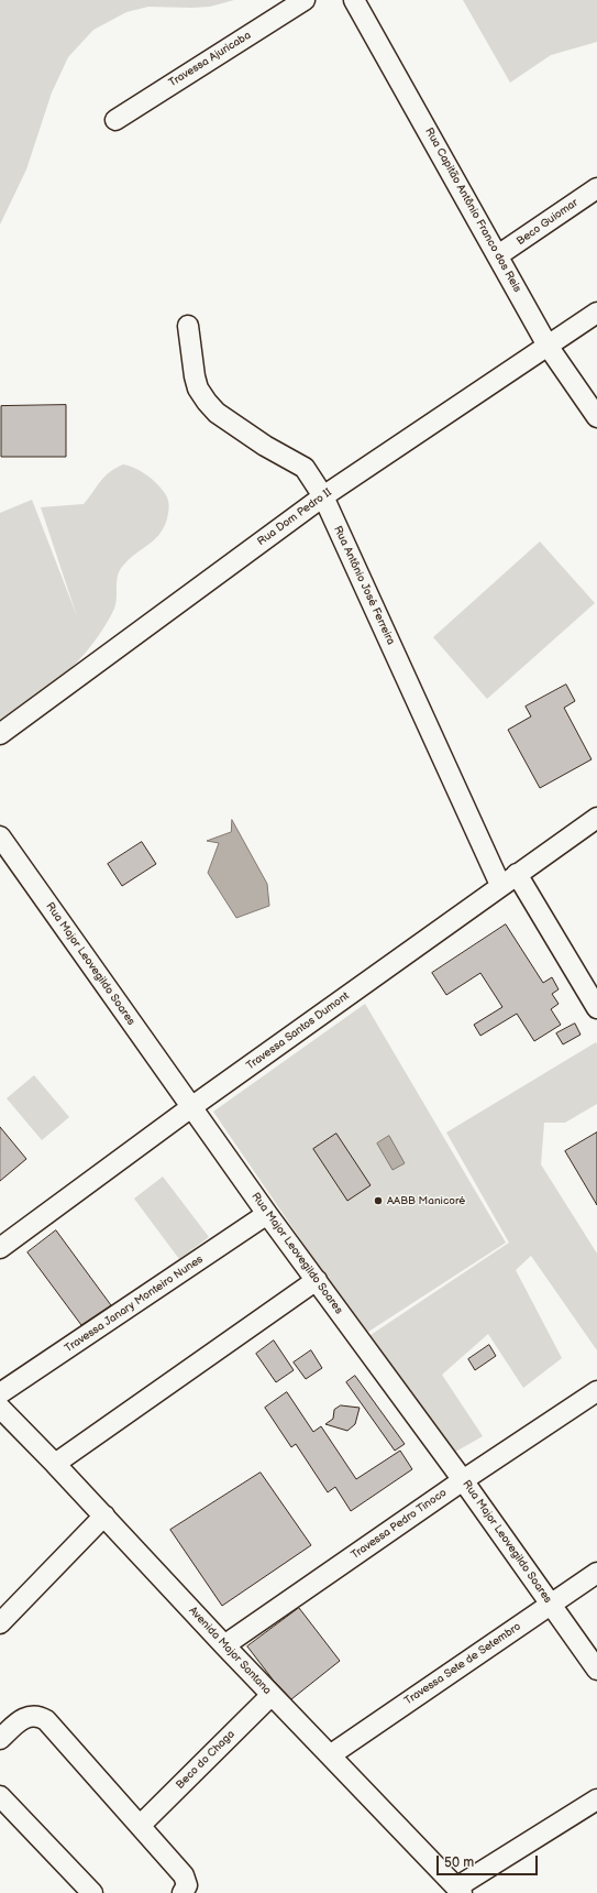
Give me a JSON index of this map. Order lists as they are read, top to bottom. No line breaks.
{"streets":{"street":["Travessa Ajuricaba","Rua Capitão Antônio Franco dos Reis","Beco Guiomar","Rua Dom Pedro II","Rua Antônio José Ferreira","Rua Major Leovegildo Soares","Travessa Santos Dumont","Travessa Janary Monteiro Nunes","Travessa Pedro Tinoco","Avenida Major Santana","Travessa Sete de Setembro","Beco do Chaga"]},"crossings":[["Rua Capitão Antônio Franco dos Reis","Beco Guiomar"],["Rua Capitão Antônio Franco dos Reis","Rua Dom Pedro II"],["Rua Dom Pedro II","Rua Antônio José Ferreira"],["Rua Antônio José Ferreira","Travessa Santos Dumont"],["Rua Major Leovegildo Soares","Travessa Santos Dumont"],["Rua Major Leovegildo Soares","Travessa Janary Monteiro Nunes"],["Rua Major Leovegildo Soares","Travessa Pedro Tinoco"],["Rua Major Leovegildo Soares","Travessa Sete de Setembro"],["Travessa Pedro Tinoco","Avenida Major Santana"],["Avenida Major Santana","Travessa Sete de Setembro"],["Avenida Major Santana","Beco do Chaga"]],"places":["AABB Manicoré"],"scale_bar":"50 m"}
